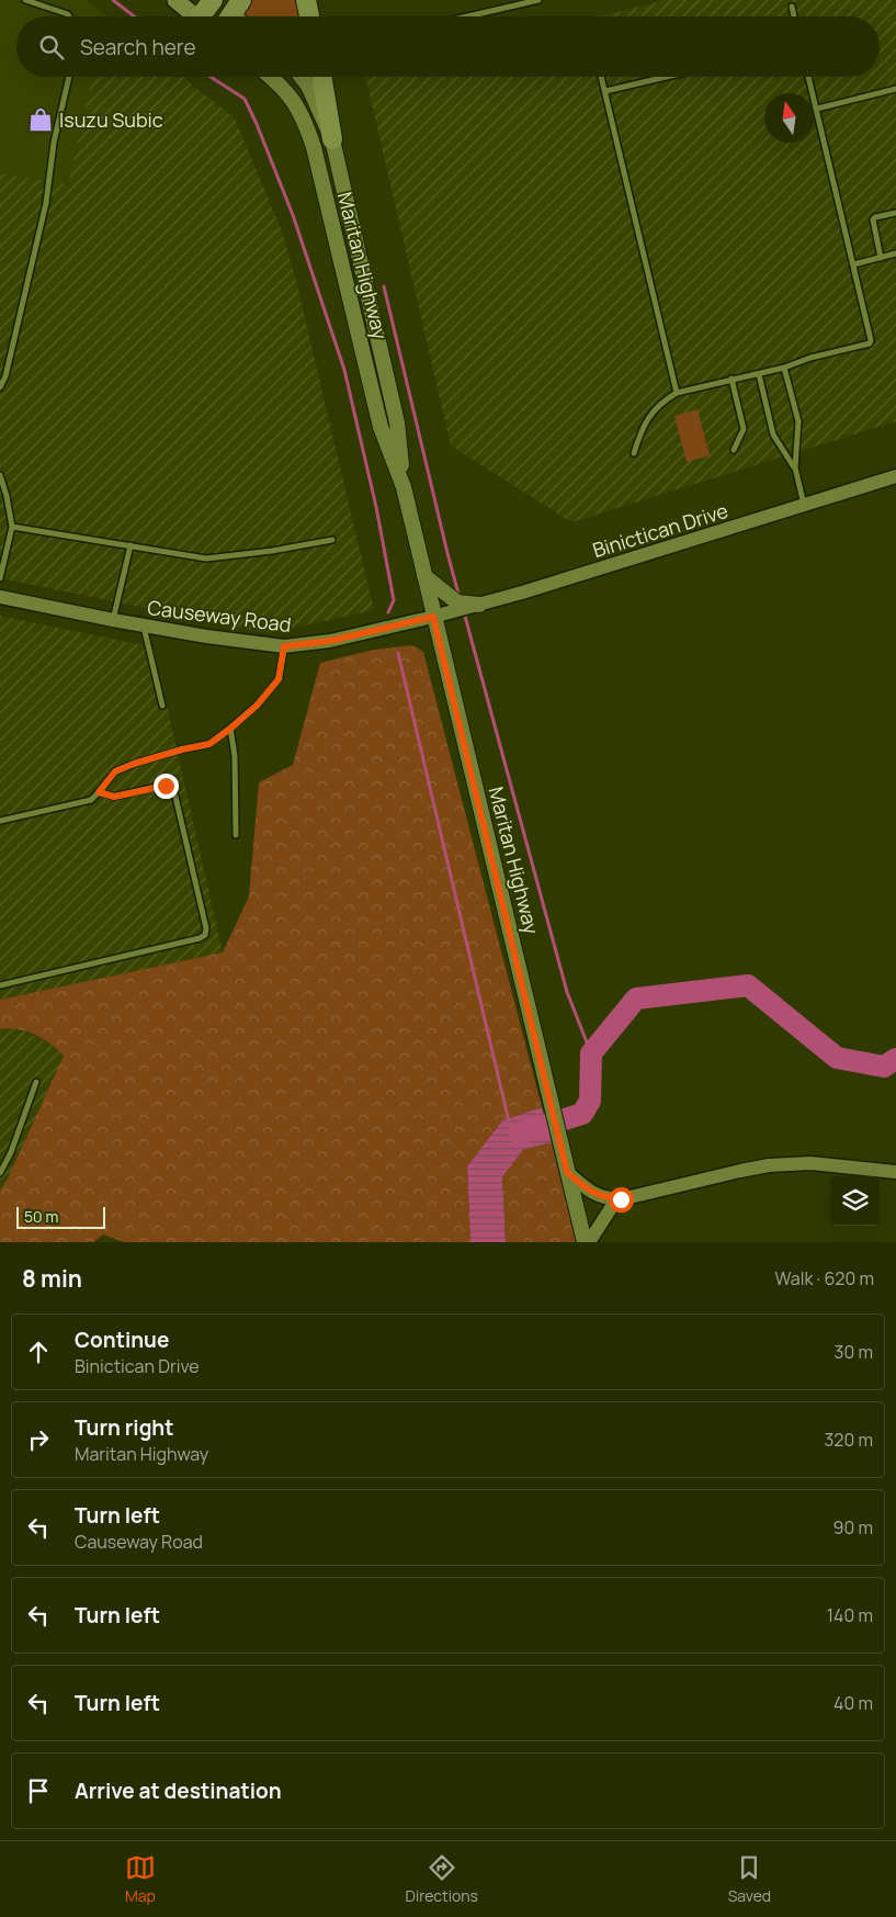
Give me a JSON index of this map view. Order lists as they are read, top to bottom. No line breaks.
{"streets":{"main road":["Maritan Highway"],"street":["Binictican Drive","Causeway Road"]},"crossings":[["Maritan Highway","Binictican Drive"],["Maritan Highway","Causeway Road"],["Binictican Drive","Causeway Road"]],"places":{"shop":["Isuzu Subic"]},"scale_bar":"50 m","north":"top","page":{"search":"Search here","scale":"50 m","heading":["8 min","Walk · 620 m"],"list":[["Continue","Binictican Drive","30 m"],["Turn right","Maritan Highway","320 m"],["Turn left","Causeway Road","90 m"],["Turn left","140 m"],["Turn left","40 m"],"Arrive at destination"],"nav":["Map","Directions","Saved"]}}
